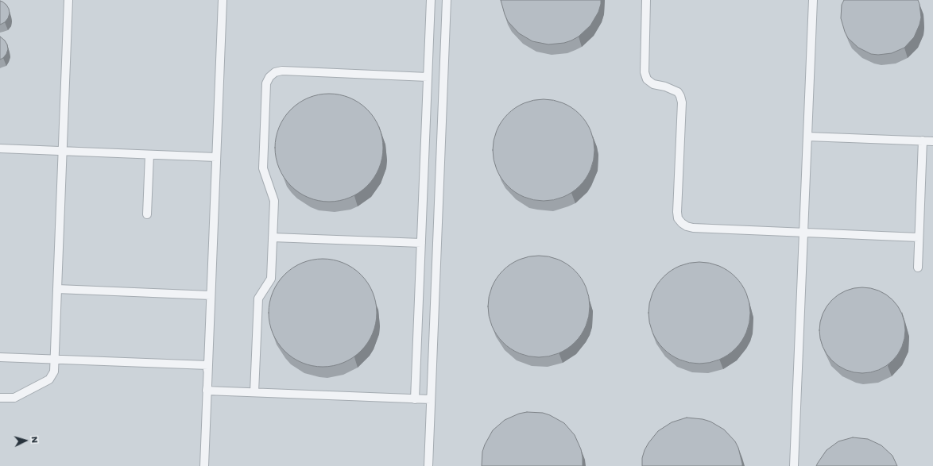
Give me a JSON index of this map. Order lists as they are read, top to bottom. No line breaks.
{"north":"right"}
